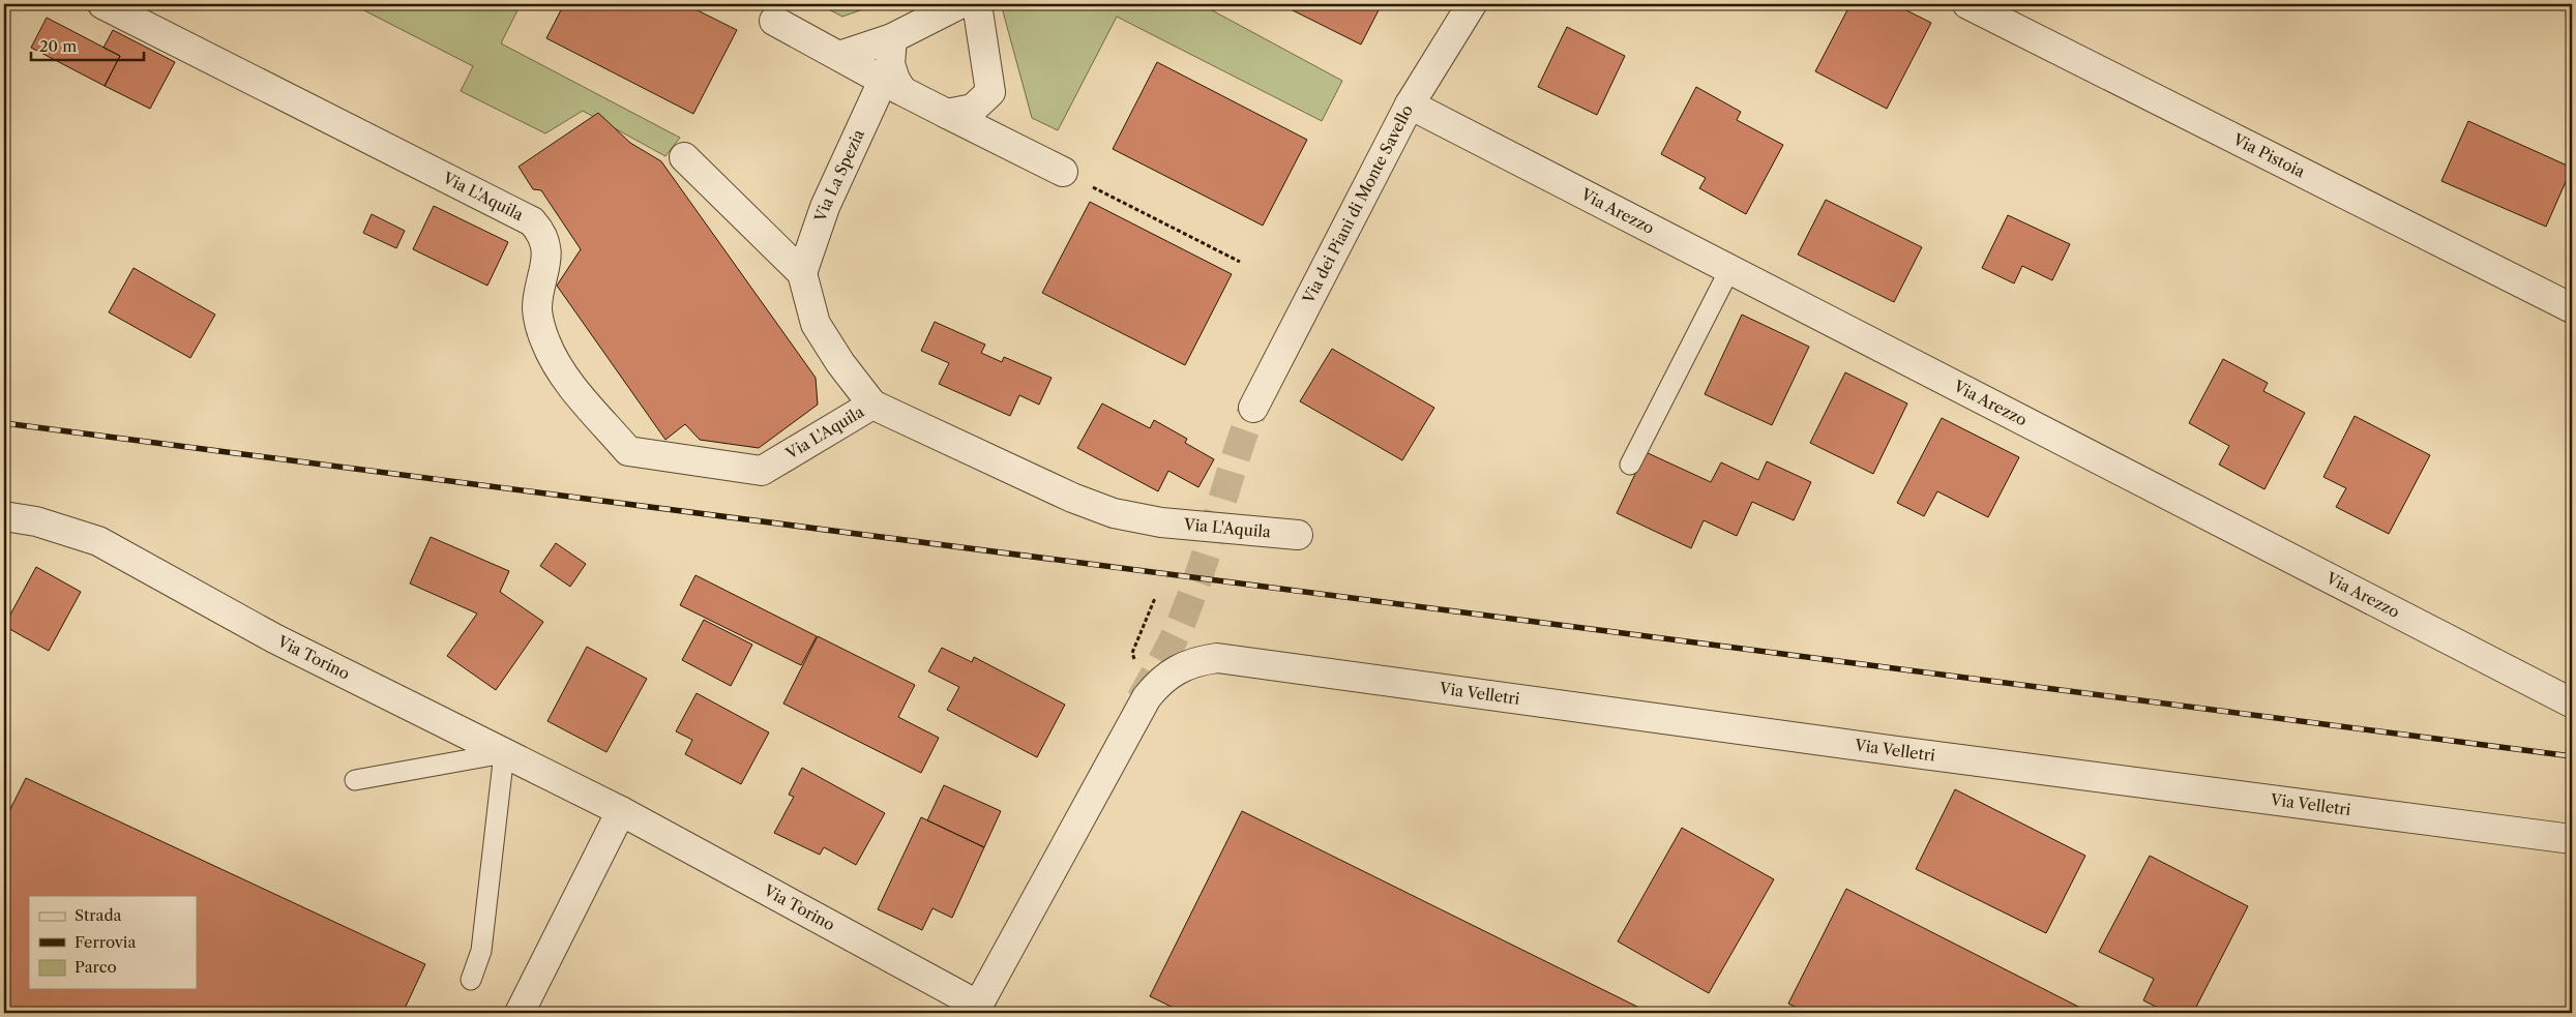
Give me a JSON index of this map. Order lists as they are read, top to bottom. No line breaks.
{"streets":{"street":["Via Pistoia","Via La Spezia","Via L'Aquila","Via dei Piani di Monte Savello","Via Arezzo","Via Torino","Via Velletri"]},"crossings":[["Via La Spezia","Via L'Aquila"],["Via dei Piani di Monte Savello","Via Arezzo"],["Via Torino","Via Velletri"]],"legend":["Strada","Ferrovia","Parco"],"scale_bar":"20 m"}
